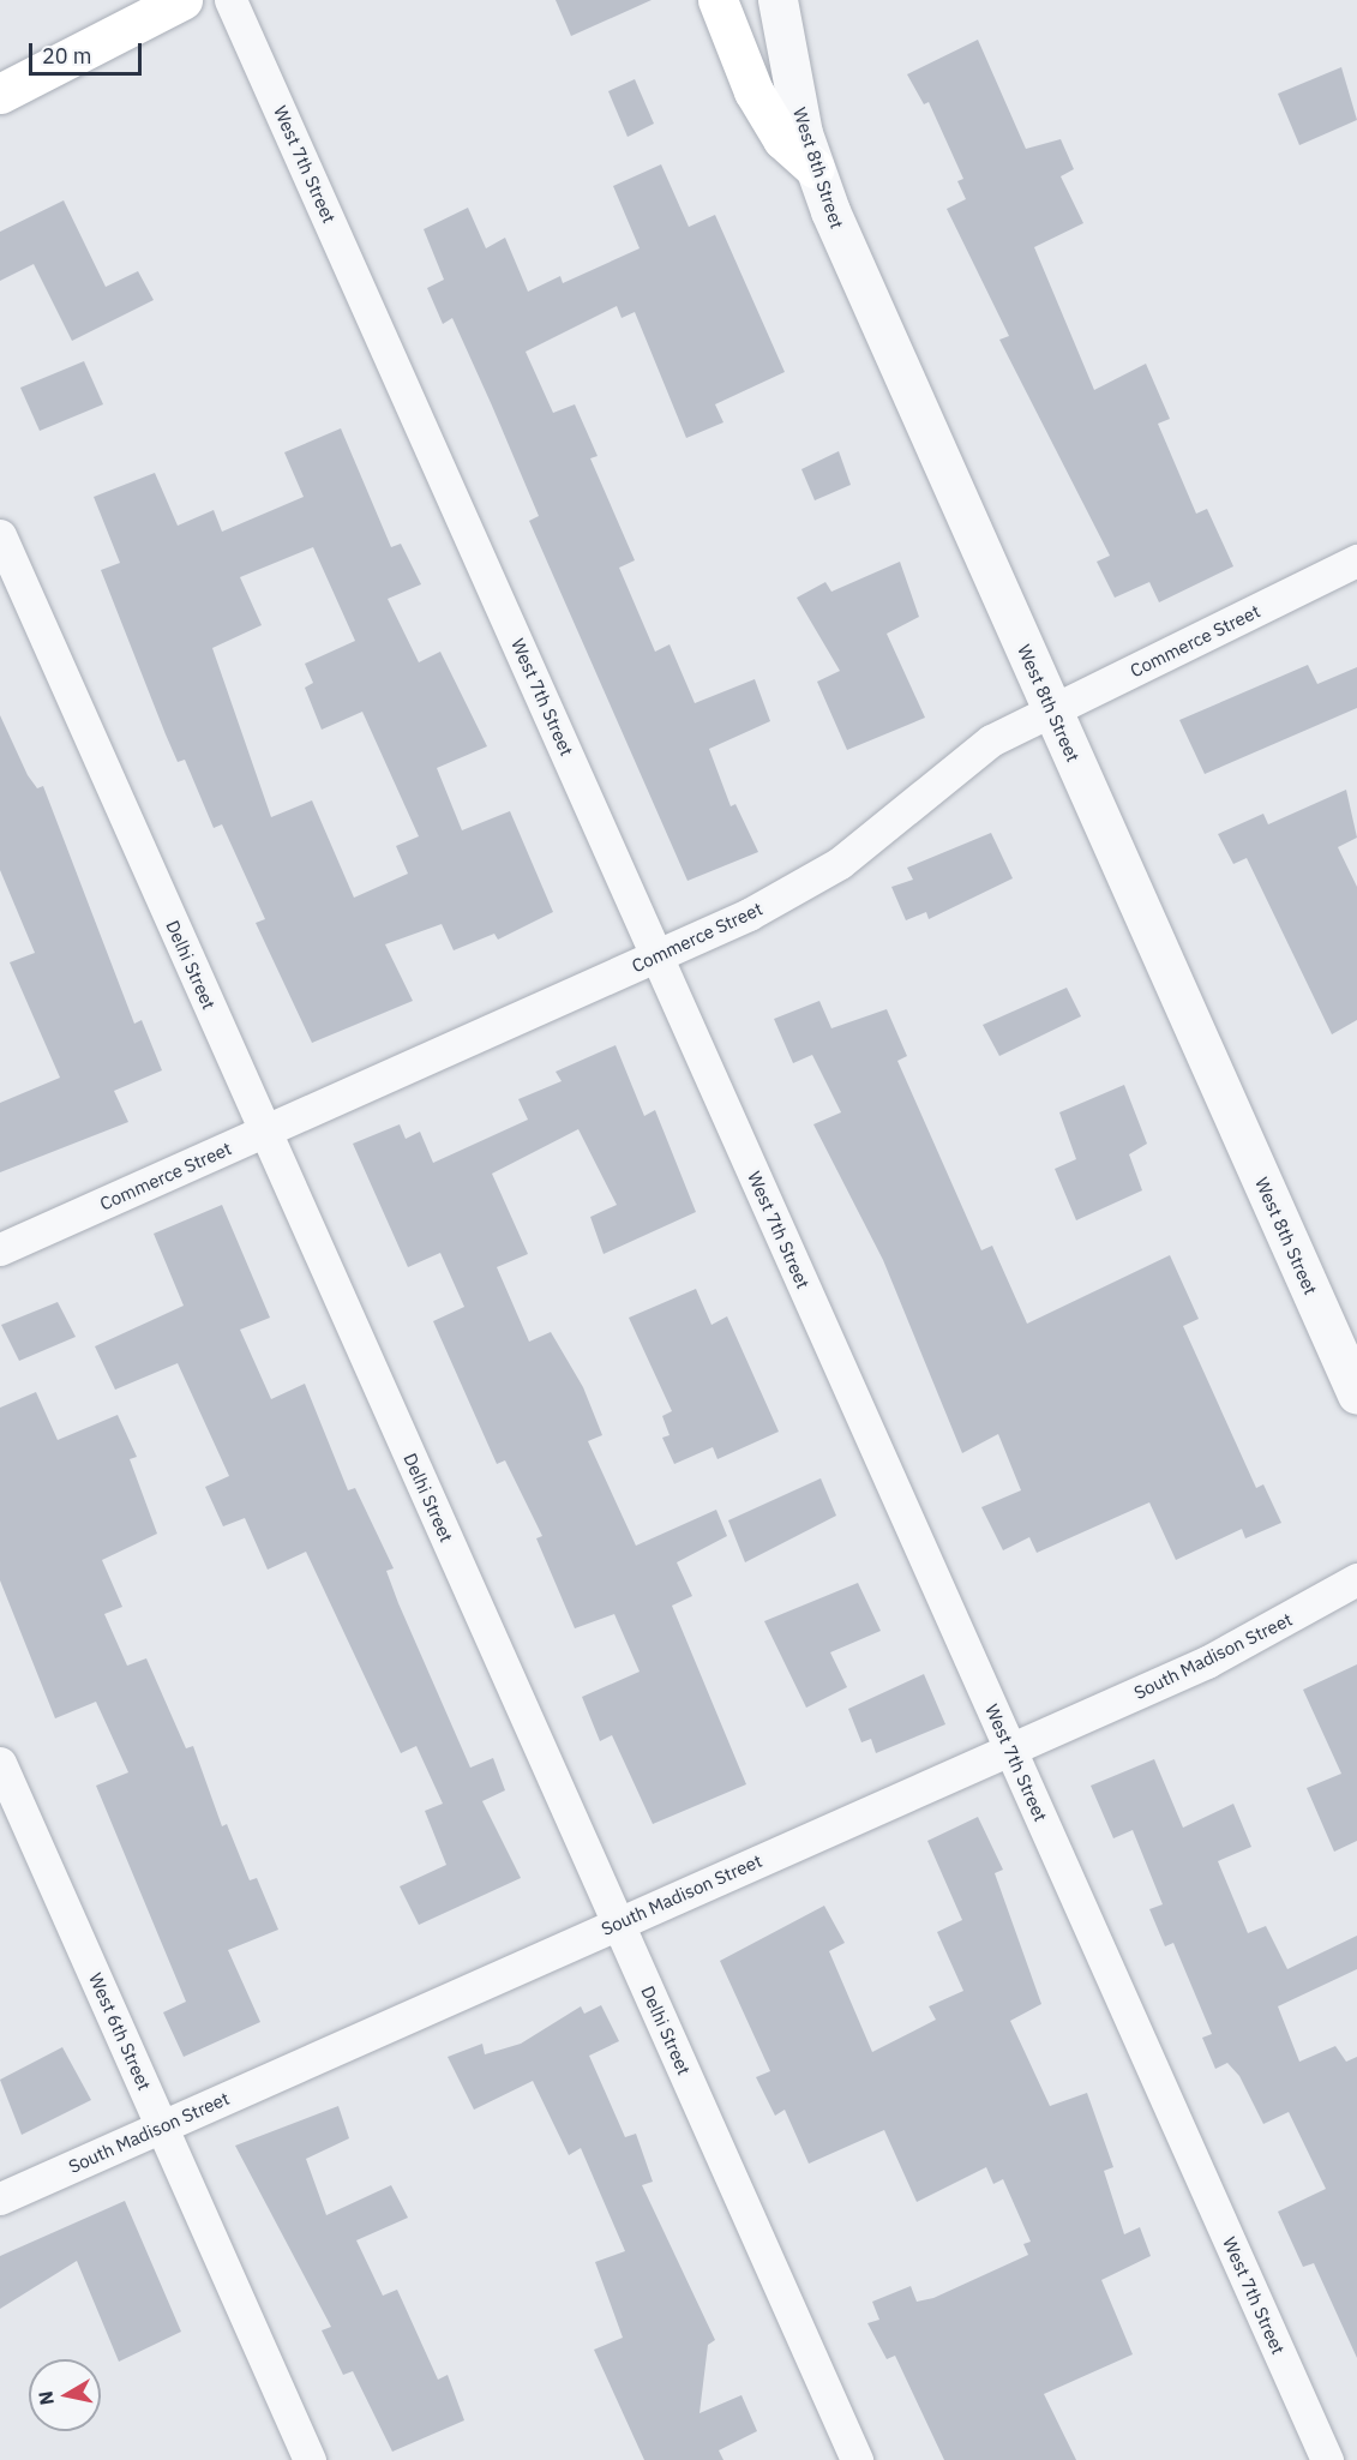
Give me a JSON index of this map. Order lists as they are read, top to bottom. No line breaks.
{"streets":{"street":["West 7th Street","West 8th Street","Commerce Street","Delhi Street","South Madison Street","West 6th Street"]},"crossings":[["West 7th Street","Commerce Street"],["West 7th Street","South Madison Street"],["West 8th Street","Commerce Street"],["Commerce Street","Delhi Street"],["Delhi Street","South Madison Street"],["South Madison Street","West 6th Street"]],"scale_bar":"20 m","north":"left"}
